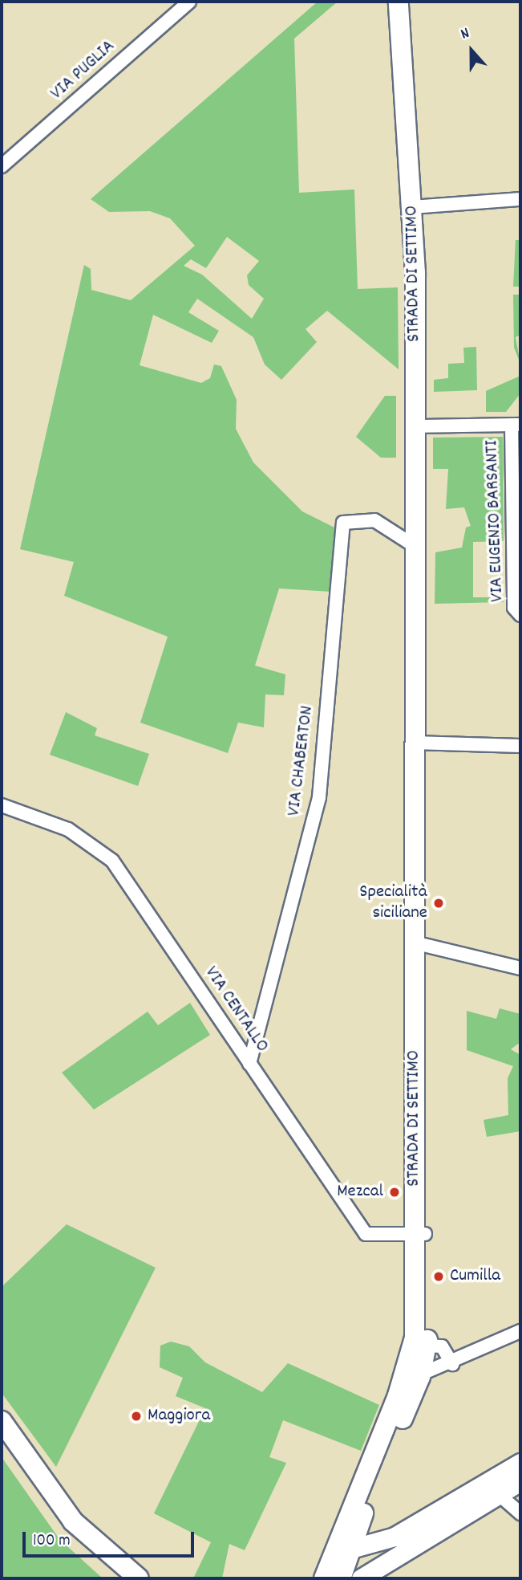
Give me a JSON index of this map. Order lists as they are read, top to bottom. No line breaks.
{"streets":{"main road":["STRADA DI SETTIMO"],"street":["VIA PUGLIA","VIA EUGENIO BARSANTI","VIA CHABERTON","VIA CENTALLO"]},"crossings":[["STRADA DI SETTIMO","VIA CHABERTON"],["STRADA DI SETTIMO","VIA CENTALLO"],["VIA CHABERTON","VIA CENTALLO"]],"places":["Specialità siciliane","Mezcal","Cumilla","Maggiora"],"scale_bar":"100 m","north":"top"}
